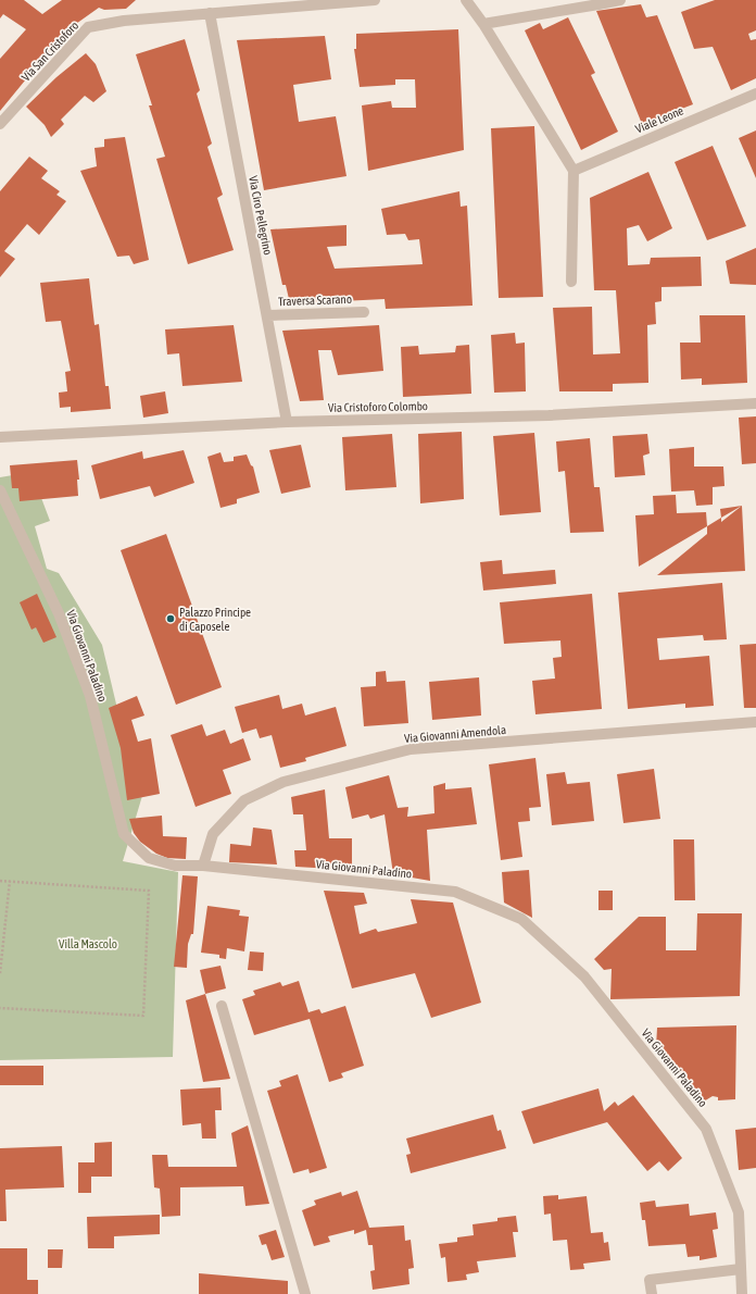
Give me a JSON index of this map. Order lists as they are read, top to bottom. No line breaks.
{"streets":{"street":["Via San Cristoforo","Viale Leone","Via Ciro Pellegrino","Traversa Scarano","Via Cristoforo Colombo","Via Giovanni Paladino","Via Giovanni Amendola"]},"crossings":[["Via San Cristoforo","Via Ciro Pellegrino"],["Via Ciro Pellegrino","Traversa Scarano"],["Via Ciro Pellegrino","Via Cristoforo Colombo"],["Via Giovanni Paladino","Via Giovanni Amendola"]],"parks":["Villa Mascolo"],"places":["Palazzo Principe di Caposele"]}
